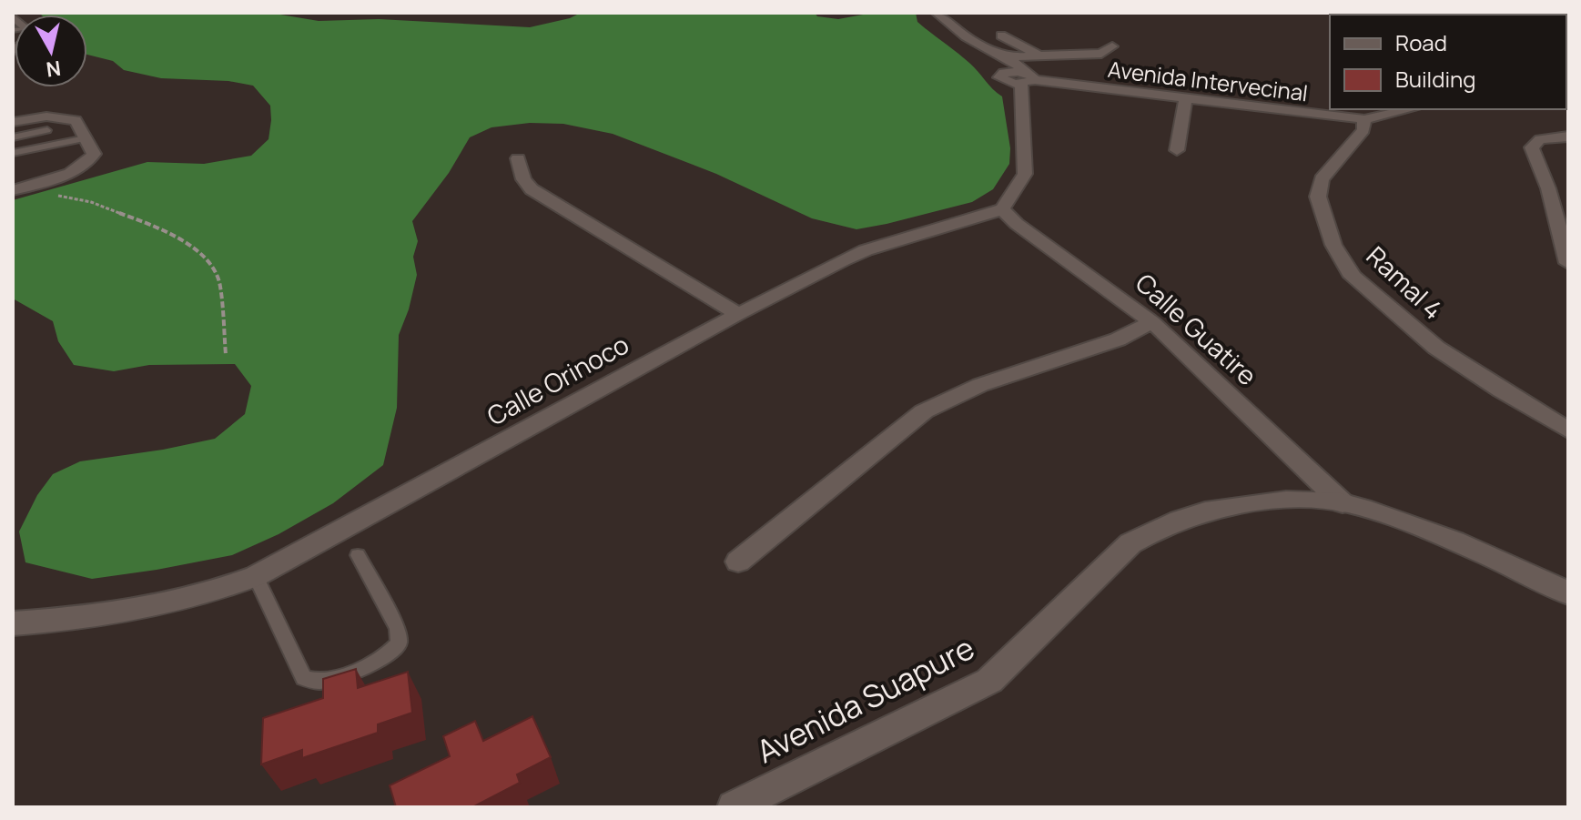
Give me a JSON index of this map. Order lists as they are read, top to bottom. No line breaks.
{"streets":{"street":["Avenida Intervecinal","Ramal 4","Calle Guatire","Calle Orinoco","Avenida Suapure"]},"crossings":[["Avenida Intervecinal","Ramal 4"],["Calle Guatire","Calle Orinoco"],["Calle Guatire","Avenida Suapure"]],"legend":["Road","Building"],"north":"bottom"}
